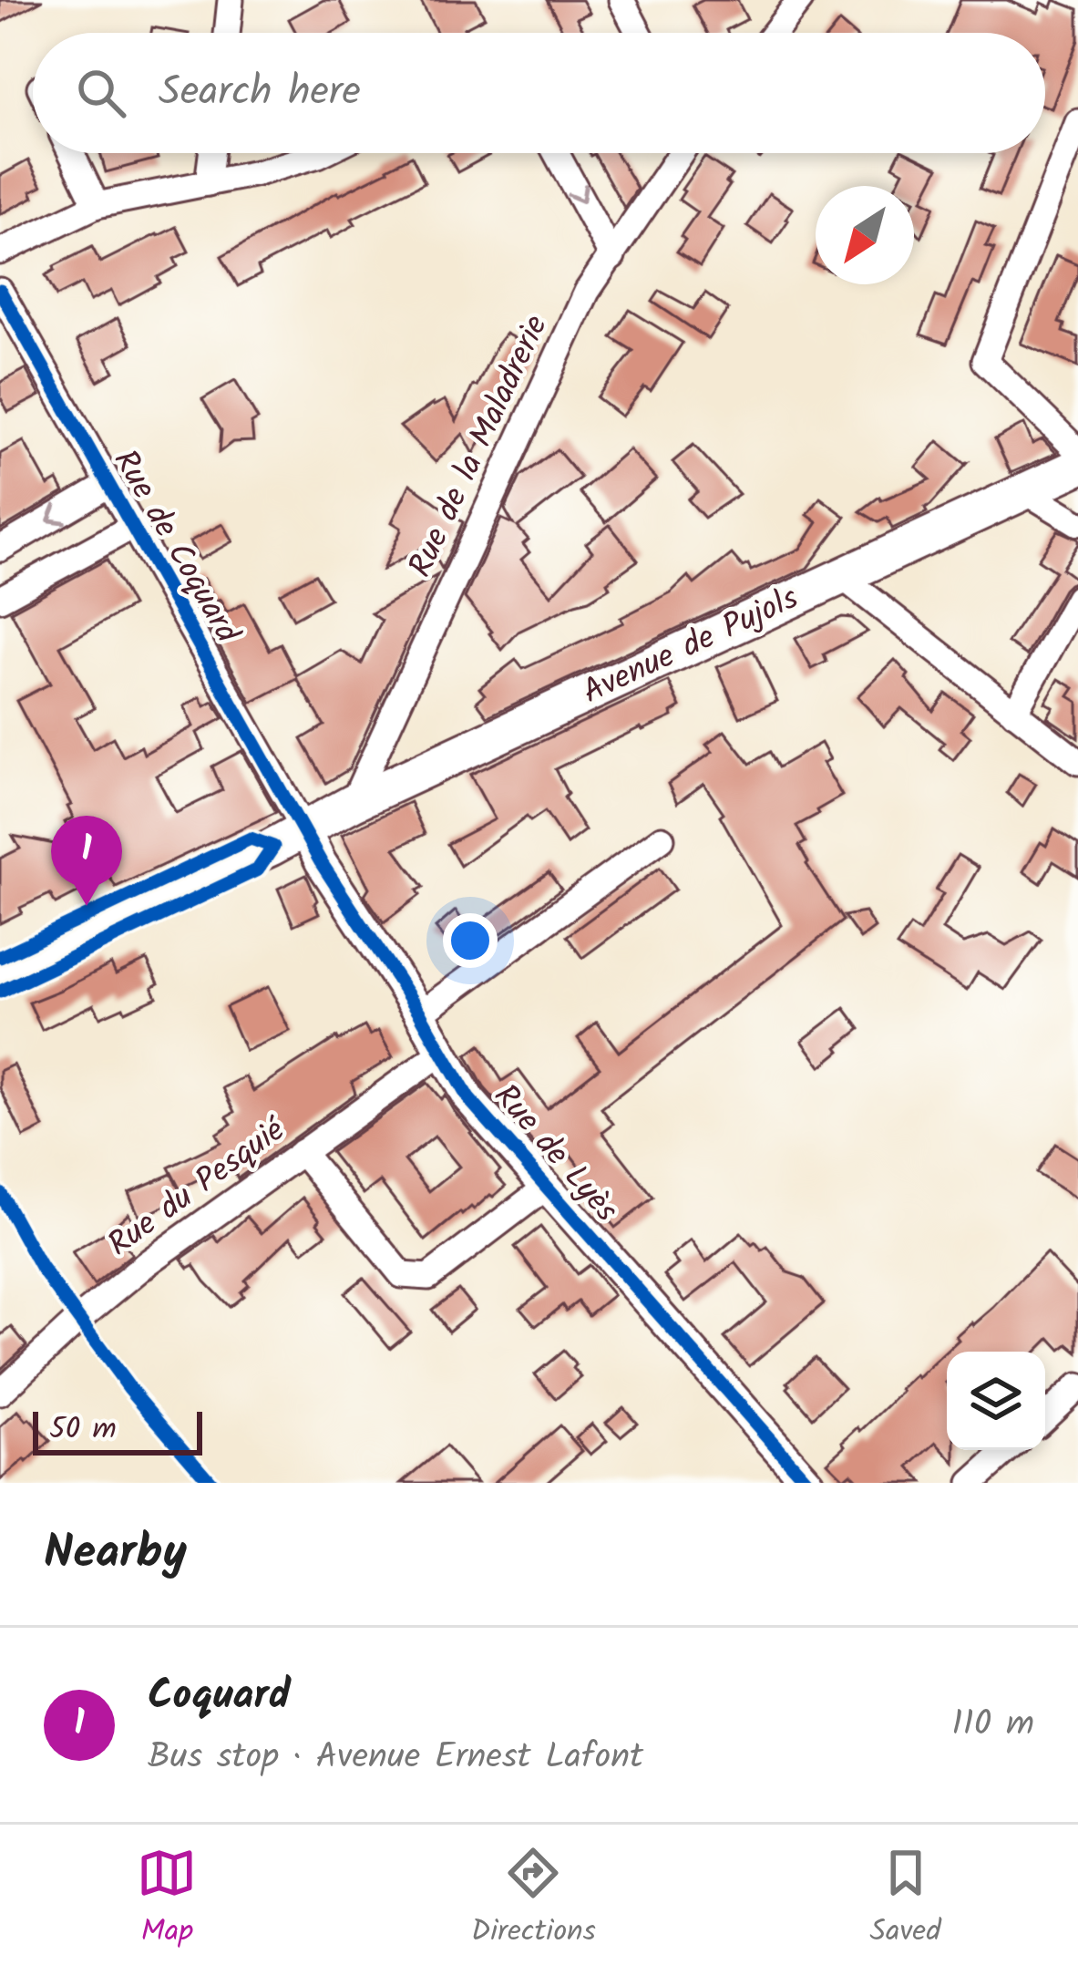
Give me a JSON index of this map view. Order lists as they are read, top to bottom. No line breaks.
{"streets":{"main road":["Avenue de Pujols"],"street":["Rue de la Maladrerie","Rue de Coquard","Rue de Lyès","Rue du Pesquié"]},"crossings":[["Rue de la Maladrerie","Avenue de Pujols"],["Rue de Coquard","Avenue de Pujols"],["Rue de Coquard","Rue de Lyès"],["Avenue de Pujols","Rue de Lyès"],["Rue de Lyès","Rue du Pesquié"]],"scale_bar":"50 m","north":"bottom left","page":{"search":"Search here","pins":"1","scale":"50 m","heading":"Nearby","list":[{"mark":"1","name":"Coquard","note":"Bus stop · Avenue Ernest Lafont","value":"110 m"}],"nav":["Map","Directions","Saved"]}}
